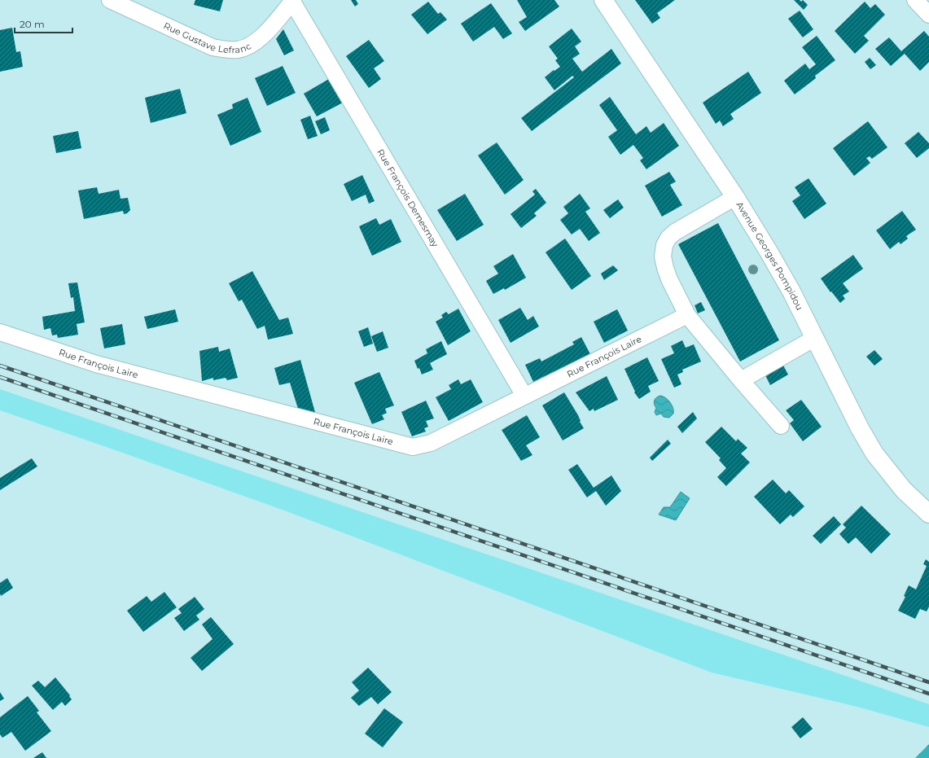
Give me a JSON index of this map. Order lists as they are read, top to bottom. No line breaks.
{"streets":{"main road":["Avenue Georges Pompidou"],"street":["Rue Gustave Lefranc","Rue François Demesmay","Rue François Laire"]},"crossings":[["Rue Gustave Lefranc","Rue François Demesmay"],["Rue François Demesmay","Rue François Laire"]],"scale_bar":"20 m"}
